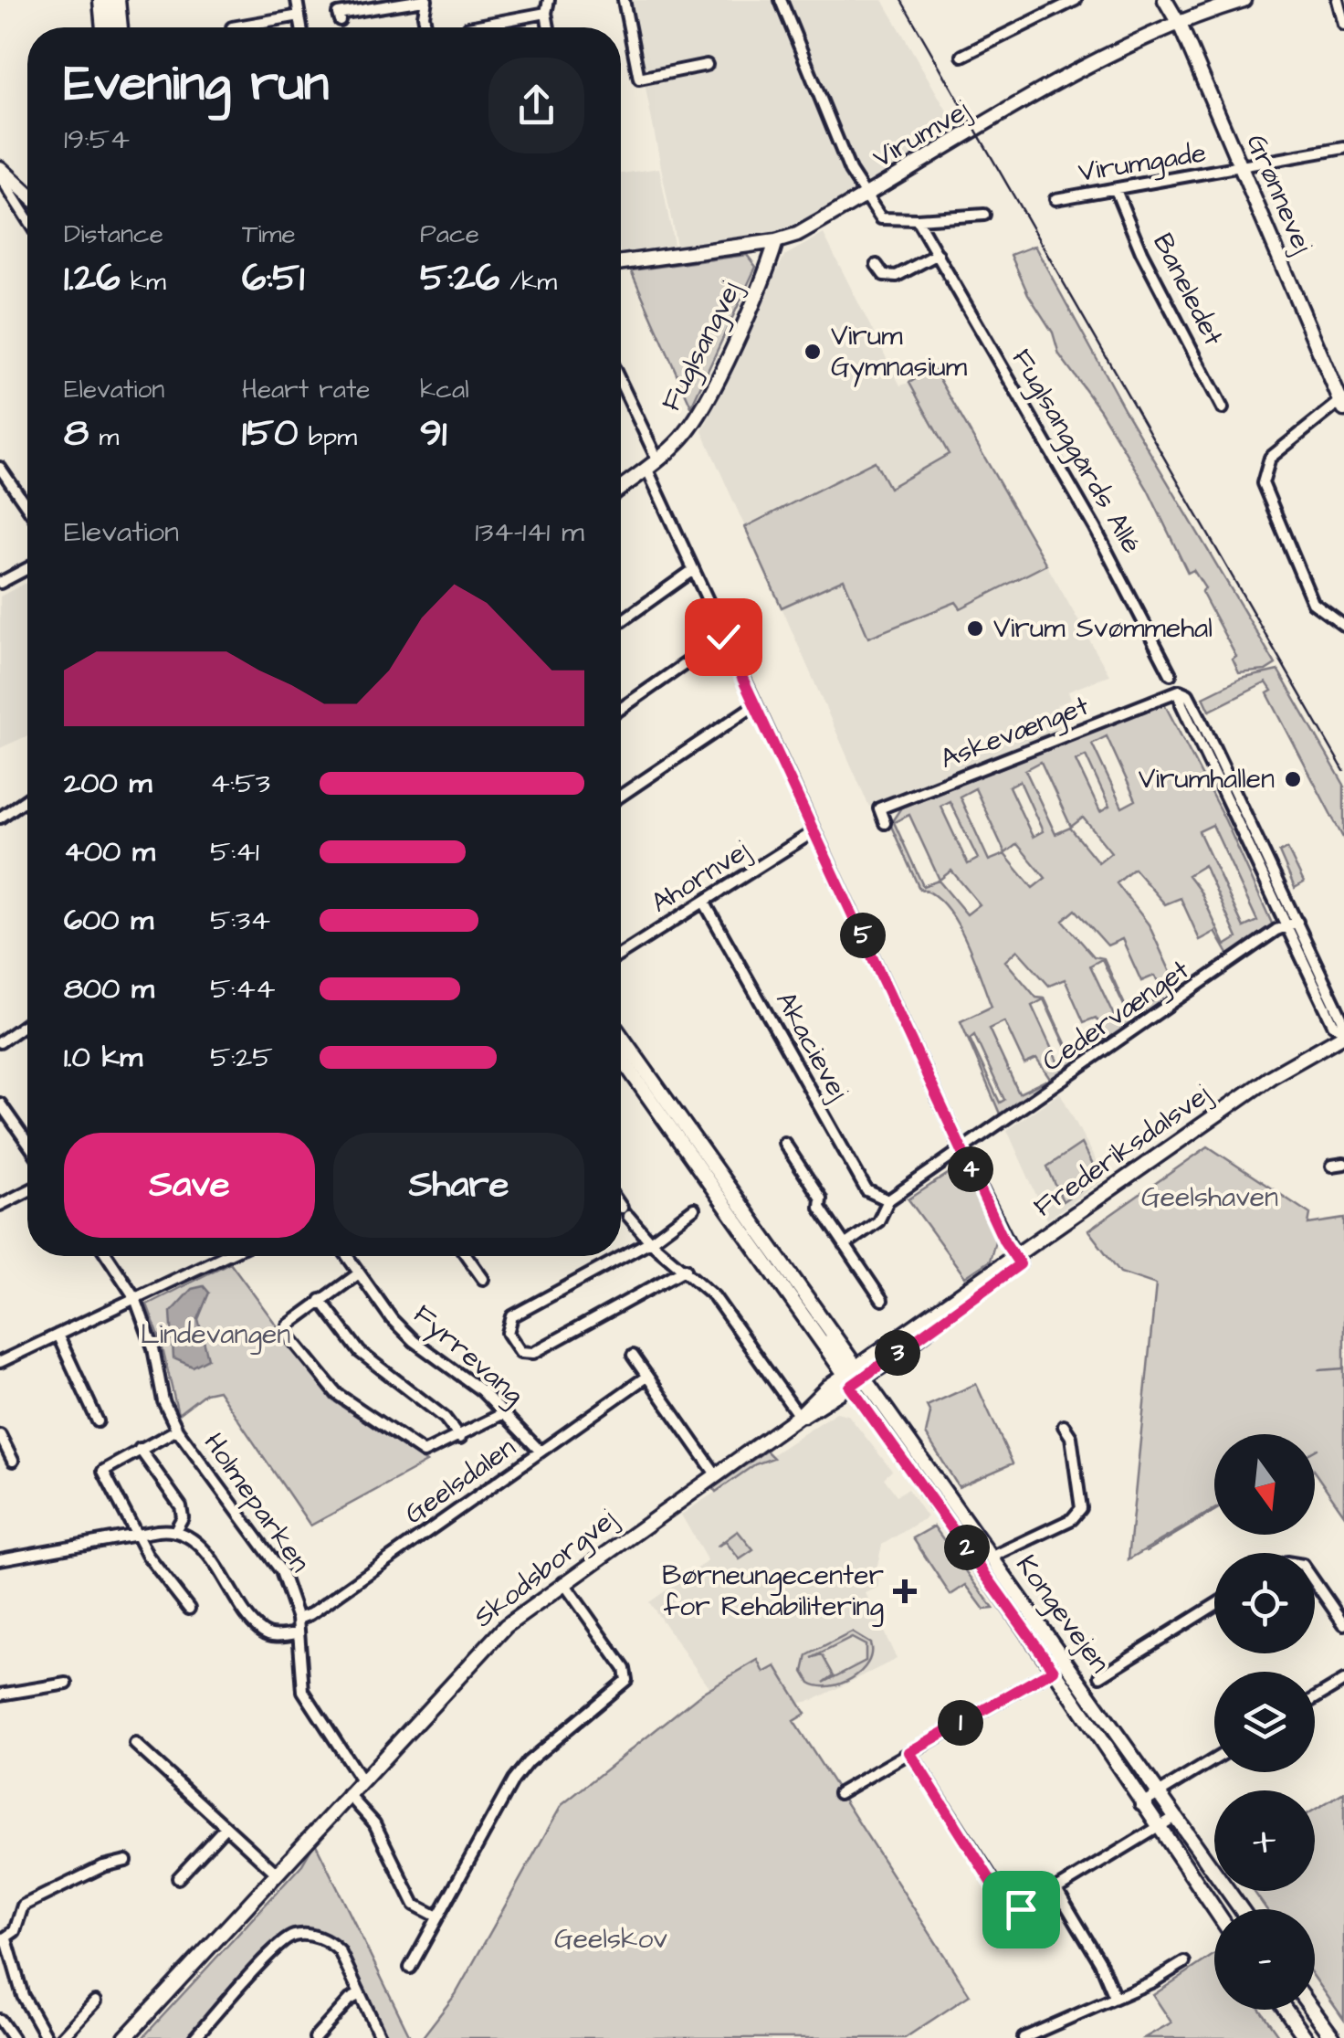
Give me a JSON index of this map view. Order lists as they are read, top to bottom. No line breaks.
{"streets":{"street":["Virumvej","Virumgade","Grønnevej","Baneledet","Fuglsangvej","Fuglsanggårds Allé","Askevænget","Ahornvej","Cedervænget","Akacievej","Frederiksdalsvej","Fyrrevang","Geelsdalen","Holmeparken","Skodsborgvej","Kongevejen"]},"crossings":[["Virumvej","Grønnevej"],["Virumvej","Fuglsangvej"],["Virumgade","Grønnevej"],["Virumgade","Baneledet"],["Askevænget","Cedervænget"],["Ahornvej","Akacievej"],["Frederiksdalsvej","Skodsborgvej"],["Frederiksdalsvej","Kongevejen"],["Fyrrevang","Geelsdalen"],["Geelsdalen","Holmeparken"],["Holmeparken","Skodsborgvej"],["Skodsborgvej","Kongevejen"]],"parks":["Geelshaven","Lindevangen","Geelskov"],"places":{"other":["Virum Gymnasium","Virum Svømmehal","Virumhallen"],"health":["Børneungecenter for Rehabilitering"]},"north":"bottom","page":{"heading":["Evening run","19:54"],"stats":[["Distance","1.26 km"],["Time","6:51"],["Pace","5:26 /km"],["Elevation","8 m"],["Heart rate","150 bpm"],["kcal","91"]],"chart":["Elevation","134–141 m"],"list":[{"name":"200 m","note":"4:53"},{"name":"400 m","note":"5:41"},{"name":"600 m","note":"5:34"},{"name":"800 m","note":"5:44"},{"name":"1.0 km","note":"5:25"}],"pins":["5","4","3","2","1"],"buttons":["Save","Share"],"map_buttons":["+","−"]}}
